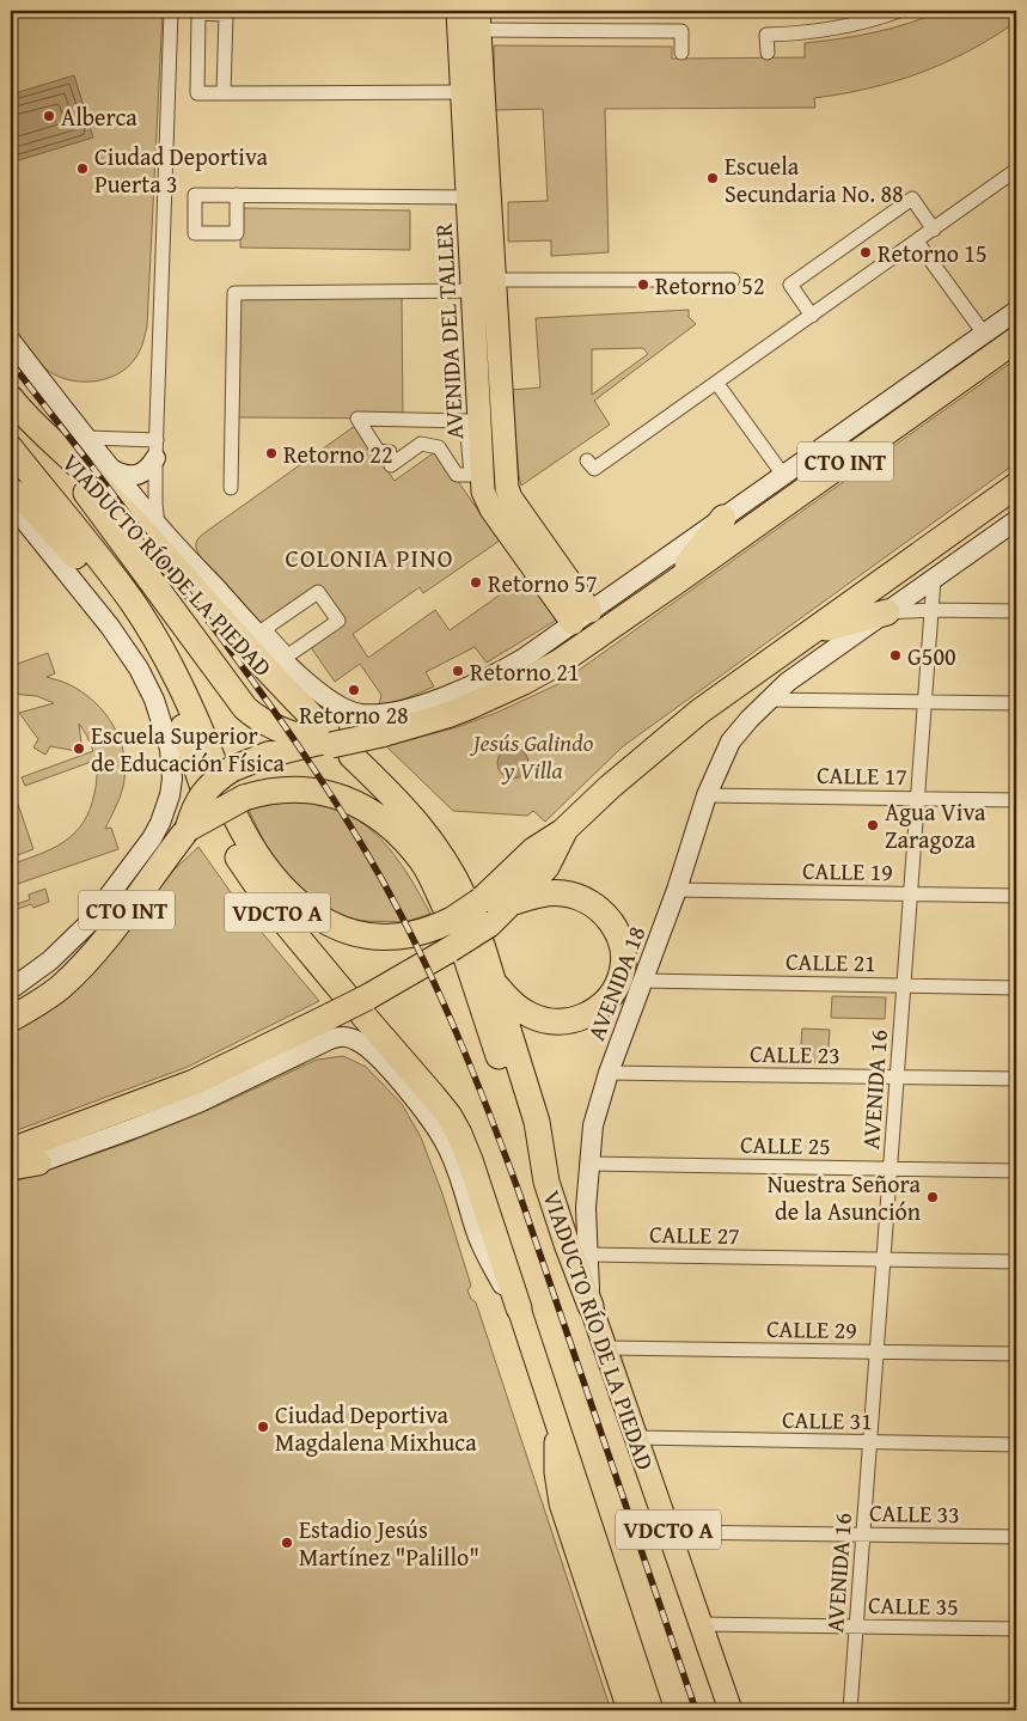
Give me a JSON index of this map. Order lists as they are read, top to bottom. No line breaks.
{"streets":{"highway":["CTO INT","VIADUCTO RÍO DE LA PIEDAD","VDCTO A"],"main road":["AVENIDA DEL TALLER","AVENIDA 18"],"street":["CALLE 17","CALLE 19","CALLE 21","CALLE 23","AVENIDA 16","CALLE 25","CALLE 27","CALLE 29","CALLE 31","CALLE 33","CALLE 35"]},"crossings":[["AVENIDA DEL TALLER","CTO INT"],["AVENIDA DEL TALLER","VIADUCTO RÍO DE LA PIEDAD"],["CTO INT","VIADUCTO RÍO DE LA PIEDAD"],["CTO INT","VDCTO A"],["VIADUCTO RÍO DE LA PIEDAD","VDCTO A"],["VIADUCTO RÍO DE LA PIEDAD","AVENIDA 18"],["VIADUCTO RÍO DE LA PIEDAD","CALLE 29"],["VIADUCTO RÍO DE LA PIEDAD","CALLE 31"],["VIADUCTO RÍO DE LA PIEDAD","CALLE 33"],["VIADUCTO RÍO DE LA PIEDAD","CALLE 35"],["CALLE 17","AVENIDA 18"],["CALLE 17","AVENIDA 16"],["CALLE 19","AVENIDA 18"],["CALLE 19","AVENIDA 16"],["CALLE 21","AVENIDA 18"],["CALLE 21","AVENIDA 16"],["AVENIDA 18","CALLE 23"],["AVENIDA 18","CALLE 25"],["AVENIDA 18","CALLE 27"],["CALLE 23","AVENIDA 16"],["AVENIDA 16","CALLE 25"],["AVENIDA 16","CALLE 27"],["AVENIDA 16","CALLE 29"],["AVENIDA 16","CALLE 31"],["AVENIDA 16","CALLE 33"],["AVENIDA 16","CALLE 35"]],"districts":["COLONIA PINO"],"parks":["Jesús Galindo y Villa"],"places":["Alberca","Ciudad Deportiva Puerta 3","Escuela Secundaria No. 88","Retorno 15","Retorno 52","Retorno 22","Retorno 57","G500","Retorno 21","Retorno 28","Escuela Superior de Educación Física","Agua Viva Zaragoza","Nuestra Señora de la Asunción","Ciudad Deportiva Magdalena Mixhuca","Estadio Jesús Martínez \"Palillo\""]}
